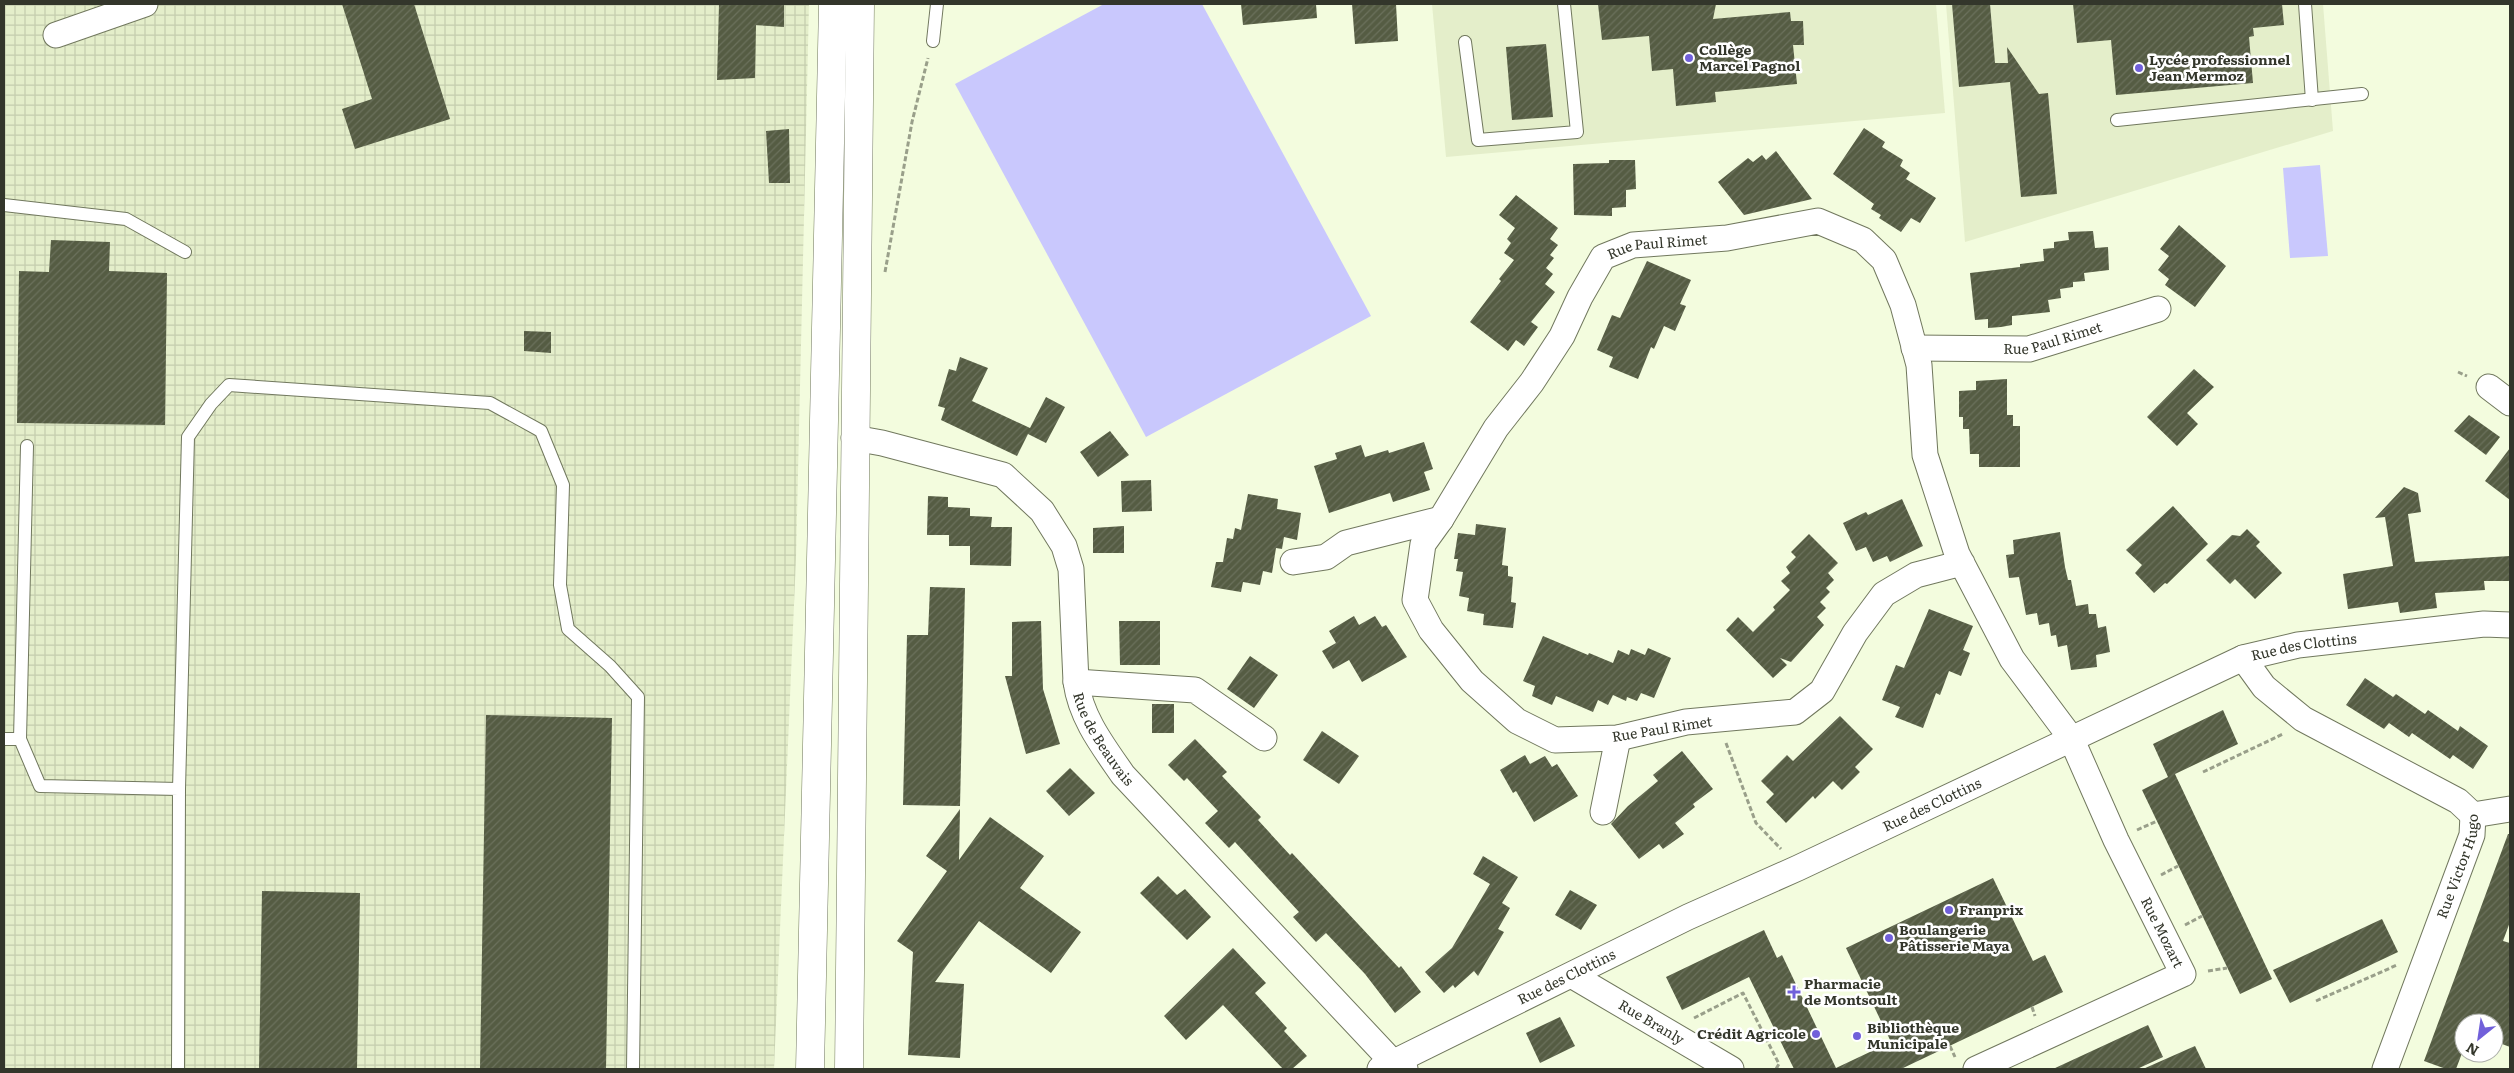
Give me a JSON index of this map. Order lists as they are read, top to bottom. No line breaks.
{"streets":{"street":["Rue Paul Rimet","Rue des Clottins","Rue de Beauvais","Rue Victor Hugo","Rue Mozart","Rue Branly"]},"crossings":[["Rue Paul Rimet","Rue des Clottins"],["Rue Paul Rimet","Rue Mozart"],["Rue des Clottins","Rue de Beauvais"],["Rue des Clottins","Rue Victor Hugo"],["Rue des Clottins","Rue Mozart"],["Rue des Clottins","Rue Branly"]],"places":{"other":["Collège Marcel Pagnol","Lycée professionnel Jean Mermoz","Franprix","Boulangerie Pâtisserie Maya","Crédit Agricole","Bibliothèque Municipale"],"health":["Pharmacie de Montsoult"]},"north":"bottom left"}
